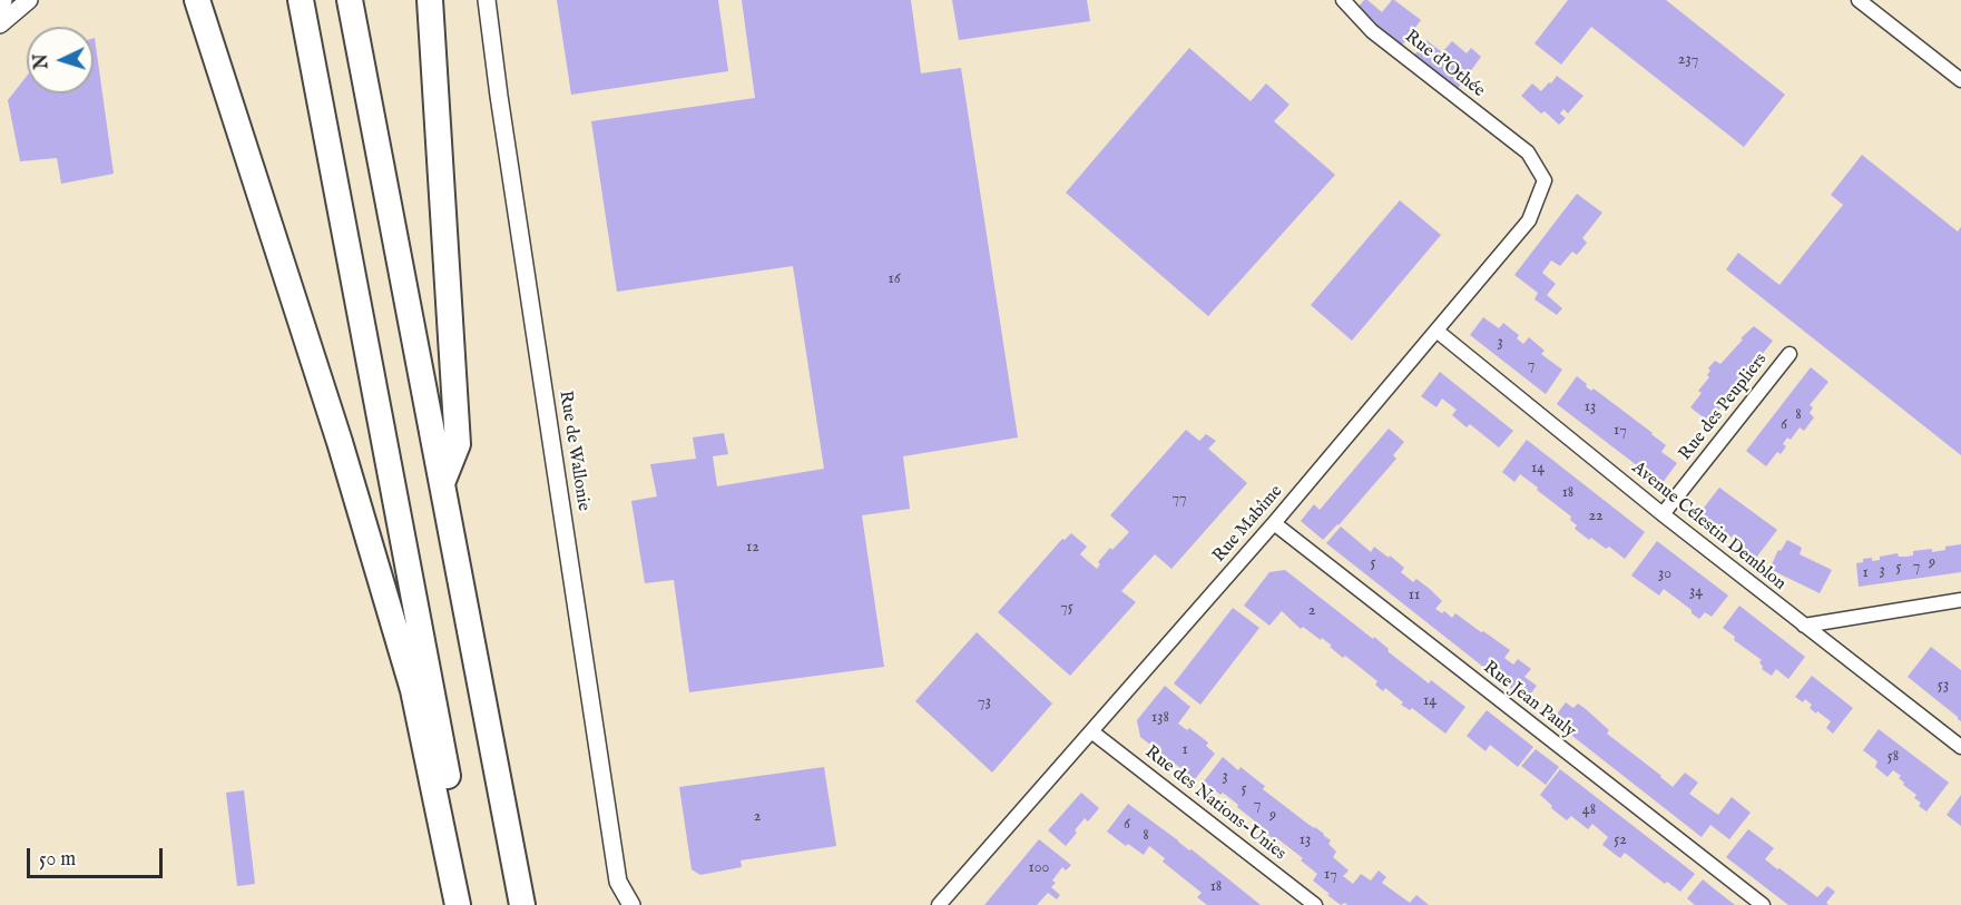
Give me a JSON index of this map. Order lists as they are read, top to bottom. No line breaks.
{"streets":{"street":["Rue d'Othée","Rue des Peupliers","Rue de Wallonie","Rue Mabîme","Avenue Célestin Demblon","Rue Jean Pauly","Rue des Nations-Unies"]},"crossings":[["Rue d'Othée","Rue Mabîme"],["Rue des Peupliers","Avenue Célestin Demblon"],["Rue Mabîme","Avenue Célestin Demblon"],["Rue Mabîme","Rue Jean Pauly"],["Rue Mabîme","Rue des Nations-Unies"]],"house_numbers":["237","16","3","7","13","8","6","17","14","18","77","22","12","5","9","7","5","3","1","30","34","11","75","2","53","14","73","138","1","58","3","5","7","48","9","2","6","8","13","52","100","17","18"],"scale_bar":"50 m","north":"left"}
